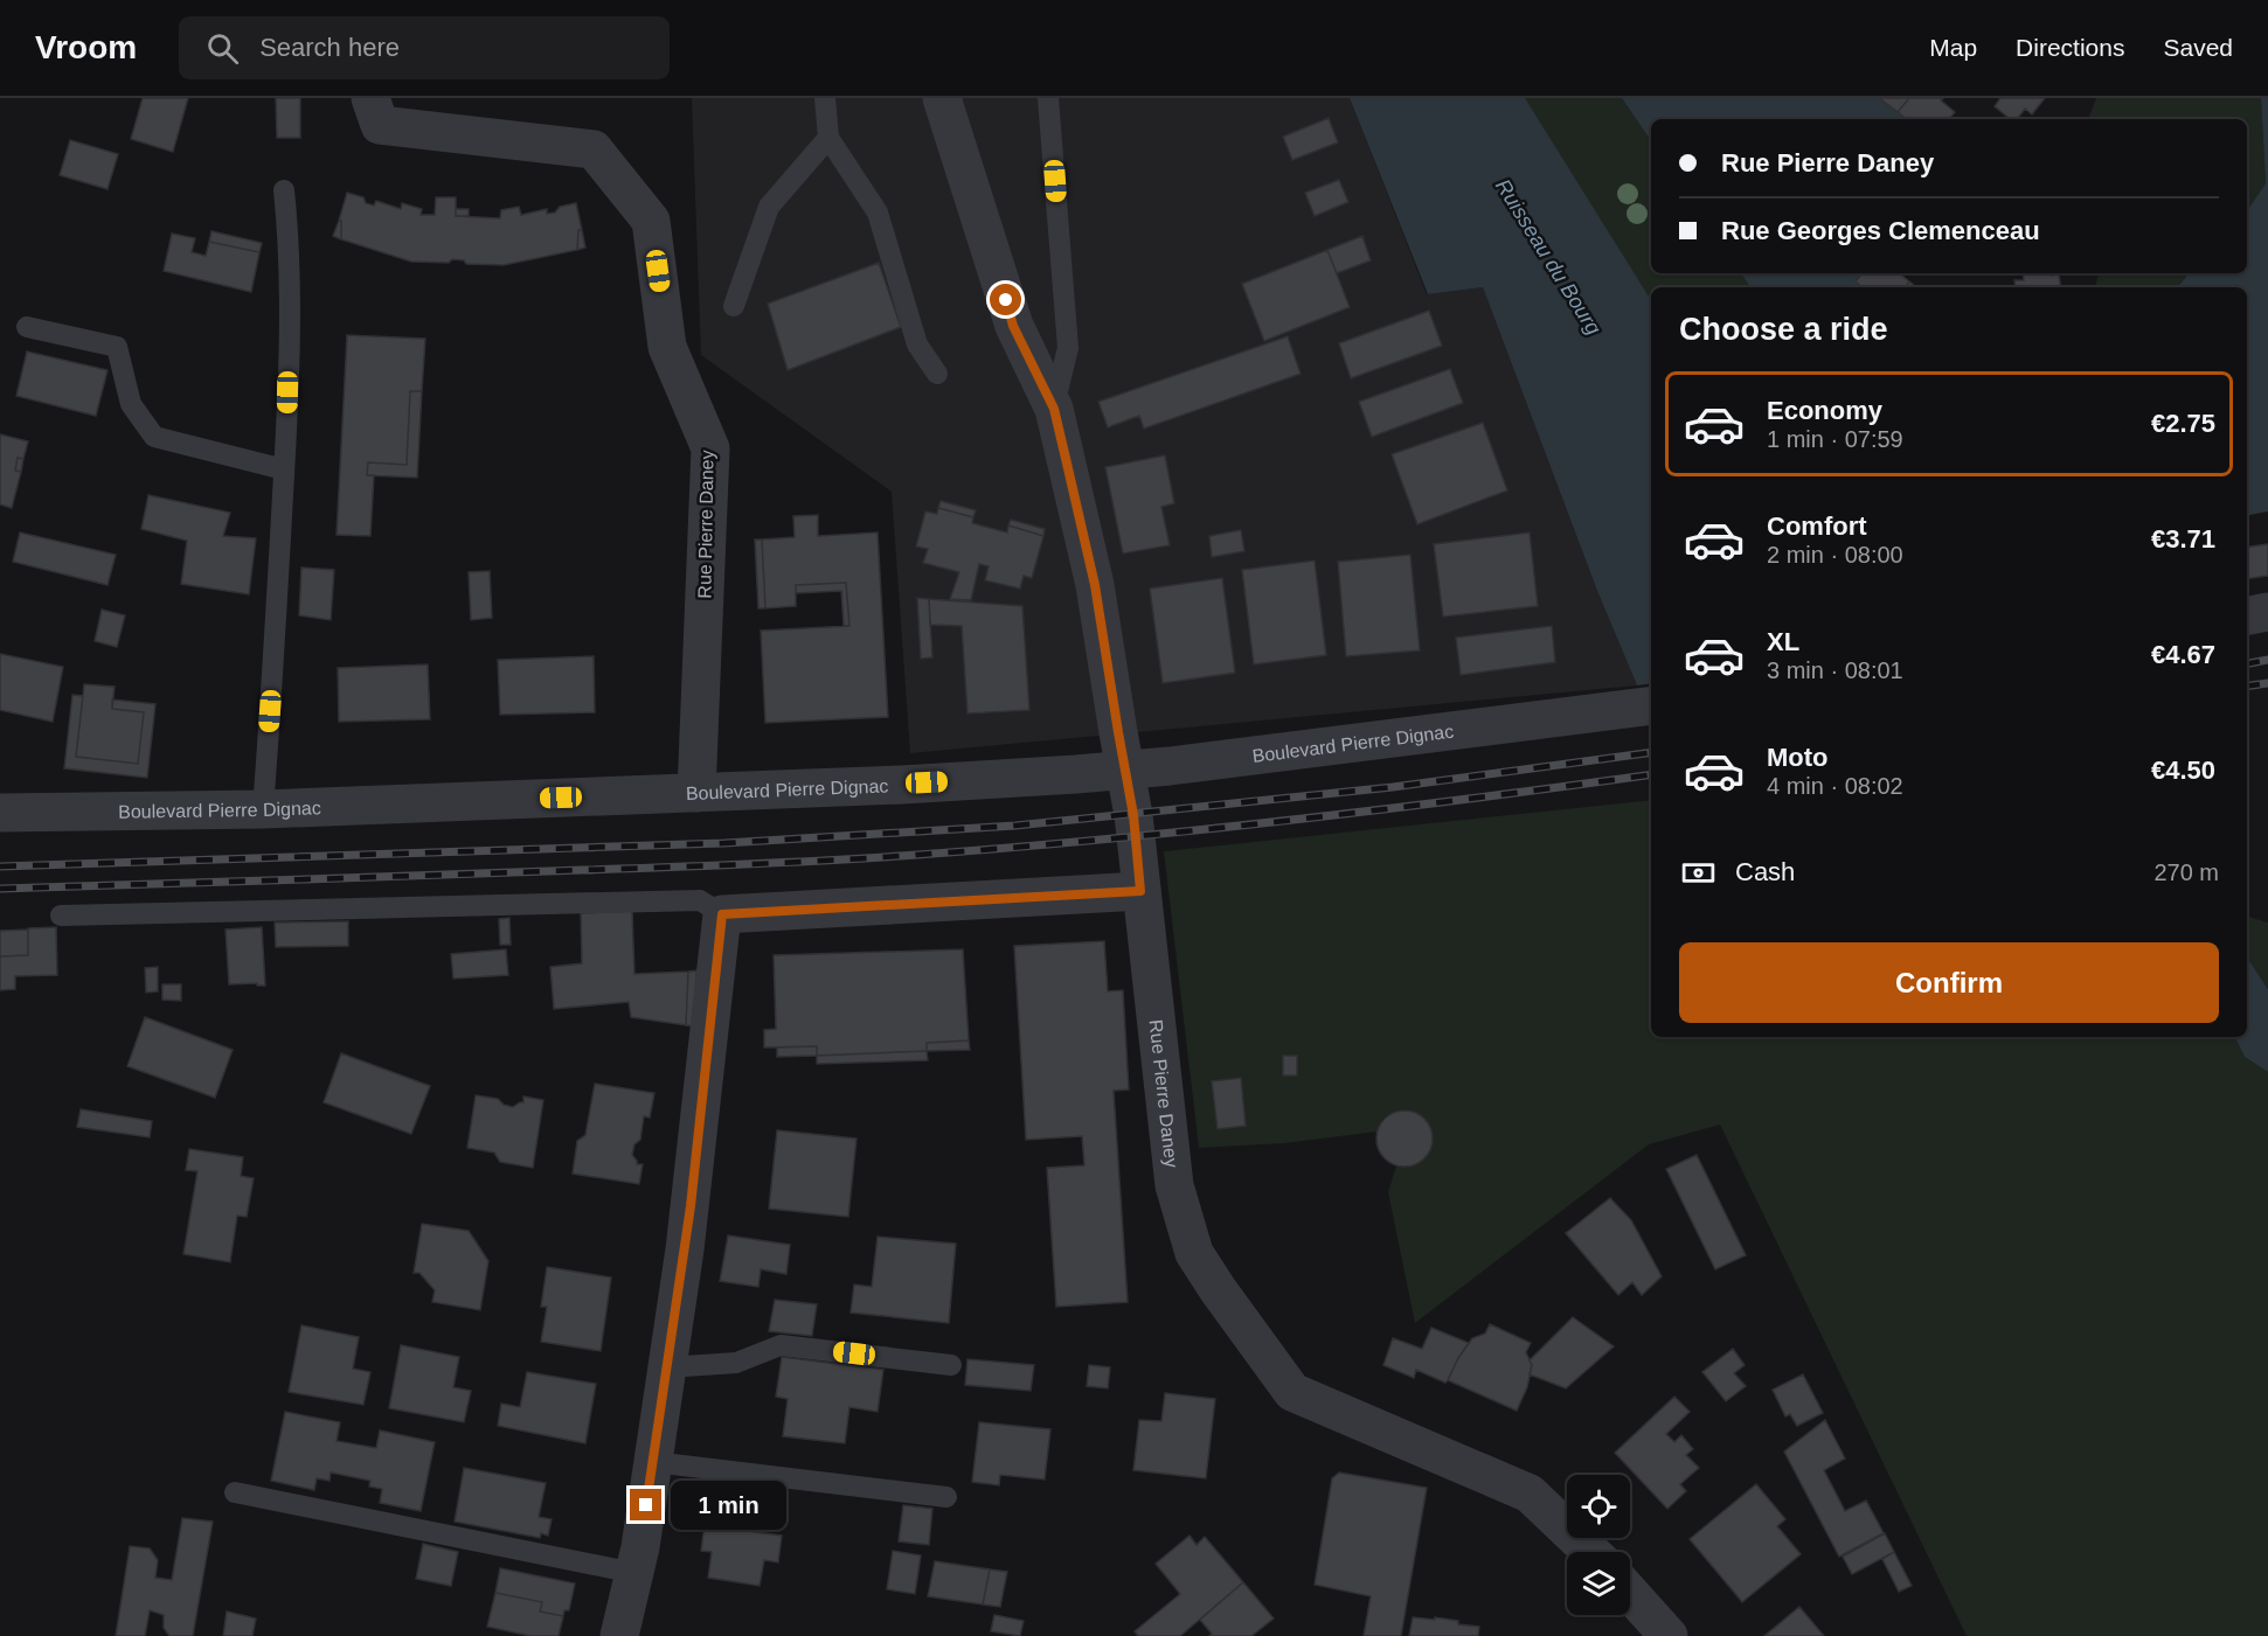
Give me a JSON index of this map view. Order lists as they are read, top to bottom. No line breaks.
{"streets":{"street":["Rue Pierre Daney","Boulevard Pierre Dignac"]},"crossings":[["Rue Pierre Daney","Boulevard Pierre Dignac"]],"water":["Ruisseau du Bourg"],"page":{"header":"Vroom","search":"Search here","nav":["Map","Directions","Saved"],"banner":["Rue Pierre Daney","Rue Georges Clemenceau"],"heading":"Choose a ride","list":[{"name":"Economy","note":"1 min · 07:59","value":"€2.75"},{"name":"Comfort","note":"2 min · 08:00","value":"€3.71"},{"name":"XL","note":"3 min · 08:01","value":"€4.67"},{"name":"Moto","note":"4 min · 08:02","value":"€4.50"}],"pay":["Cash","270 m"],"buttons":"Confirm","bubble":"1 min"}}
